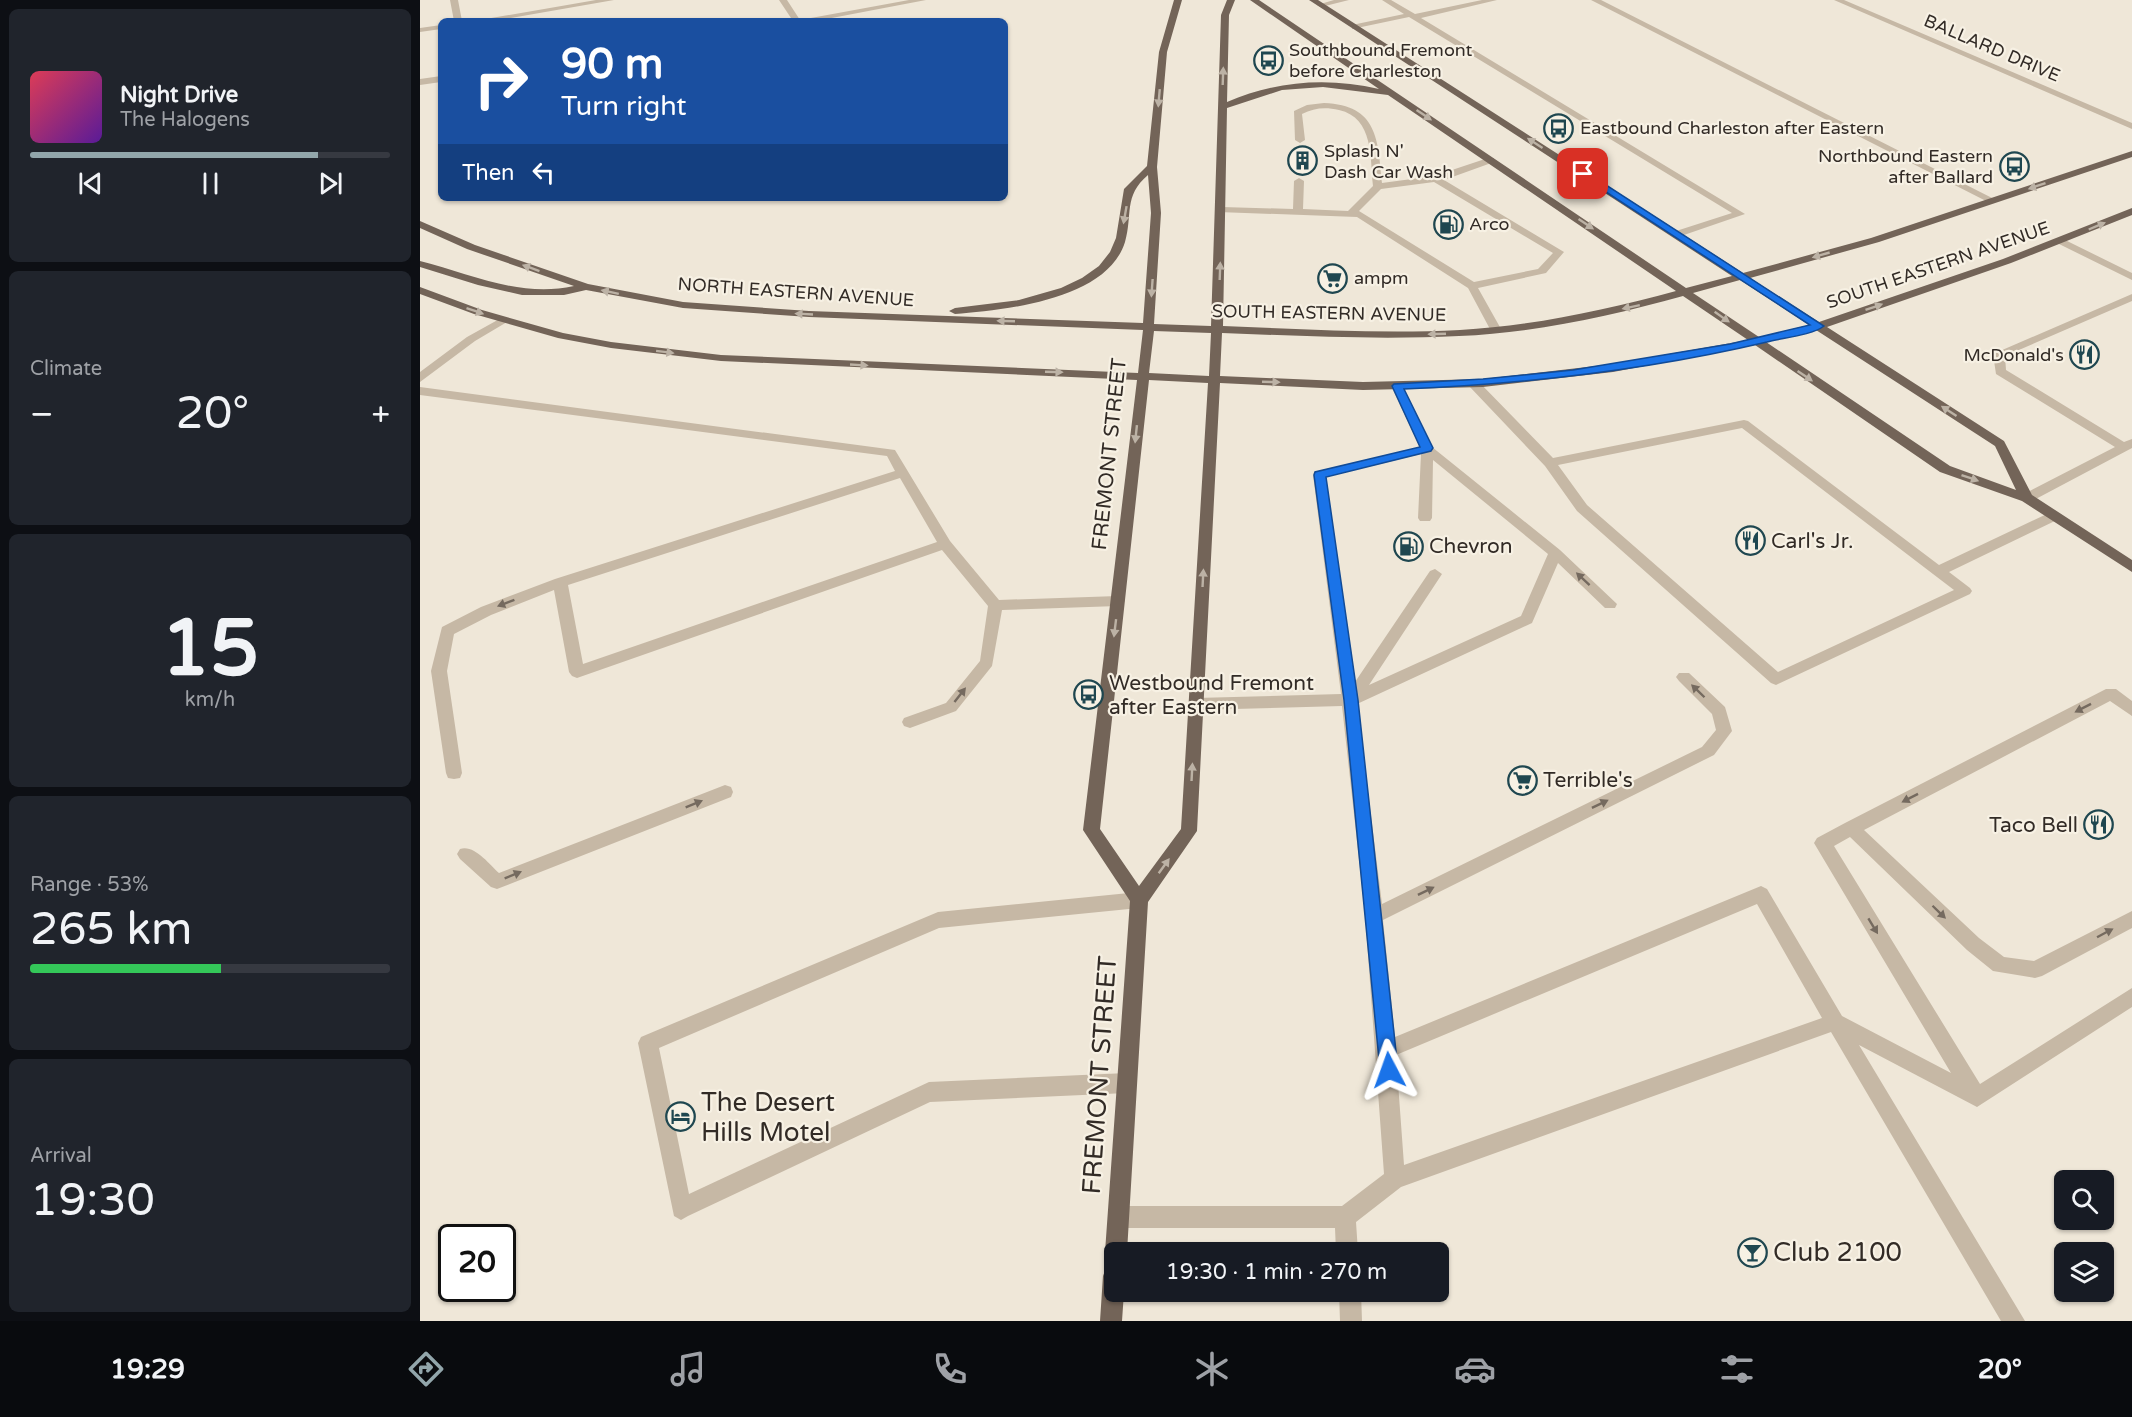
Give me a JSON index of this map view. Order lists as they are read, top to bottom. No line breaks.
{"streets":{"main road":["SOUTH EASTERN AVENUE","NORTH EASTERN AVENUE","FREMONT STREET"],"street":["BALLARD DRIVE"]},"crossings":[["SOUTH EASTERN AVENUE","NORTH EASTERN AVENUE"],["SOUTH EASTERN AVENUE","FREMONT STREET"],["NORTH EASTERN AVENUE","FREMONT STREET"]],"places":{"bus stop":["Southbound Fremont before Charleston","Eastbound Charleston after Eastern","Northbound Eastern after Ballard","Westbound Fremont after Eastern"],"building":["Splash N' Dash Car Wash"],"fuel station":["Arco","Chevron"],"supermarket":["ampm","Terrible's"],"restaurant":["McDonald's","Carl's Jr.","Taco Bell"],"hotel":["The Desert Hills Motel"],"bar":["Club 2100"]},"page":{"turn":["90 m","Turn right"],"song":["Night Drive","The Halogens"],"then":"Then","tile":["Climate",["15","km/h"],["Range · 53%","265 km"],["Arrival","19:30"]],"heat":["−","20°","+"],"limit":"20","trip":"19:30 · 1 min · 270 m","tabs":["19:29","20°"]}}
